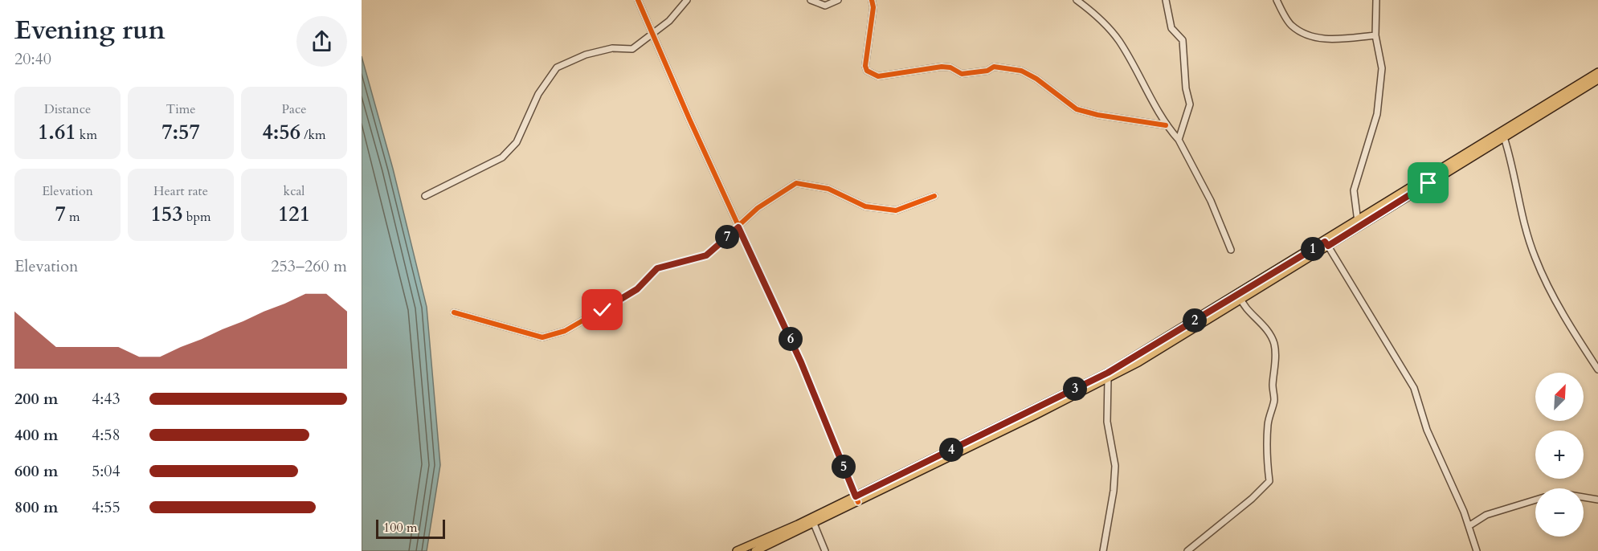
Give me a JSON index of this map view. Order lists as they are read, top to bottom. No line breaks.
{"scale_bar":"100 m","north":"top right","page":{"heading":["Evening run","20:40"],"stats":[["Distance","1.61 km"],["Time","7:57"],["Pace","4:56 /km"],["Elevation","7 m"],["Heart rate","153 bpm"],["kcal","121"]],"pins":["7","1","2","6","3","4","5"],"chart":["Elevation","253–260 m"],"map_buttons":["+","−"],"list":[{"name":"200 m","note":"4:43"},{"name":"400 m","note":"4:58"},{"name":"600 m","note":"5:04"},{"name":"800 m","note":"4:55"}],"scale":"100 m"}}
